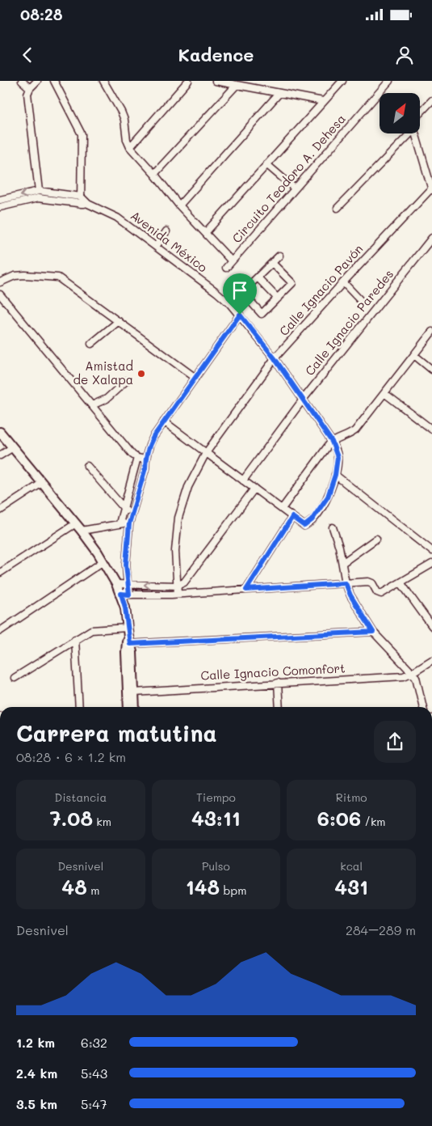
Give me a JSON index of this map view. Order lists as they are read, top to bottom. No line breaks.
{"streets":{"street":["Circuito Teodoro A. Dehesa","Avenida México","Calle Ignacio Pavón","Calle Ignacio Paredes","Calle Ignacio Comonfort"]},"crossings":[["Avenida México","Calle Ignacio Pavón"],["Avenida México","Calle Ignacio Paredes"]],"places":["Amistad de Xalapa"],"north":"top right","page":{"status":"08:28","header":"Kadence","heading":["Carrera matutina","08:28 · 6 × 1.2 km"],"stats":[["Distancia","7.08 km"],["Tiempo","43:11"],["Ritmo","6:06 /km"],["Desnivel","48 m"],["Pulso","148 bpm"],["kcal","431"]],"chart":["Desnivel","284–289 m"],"list":[{"name":"1.2 km","note":"6:32"},{"name":"2.4 km","note":"5:43"},{"name":"3.5 km","note":"5:47"}]}}
